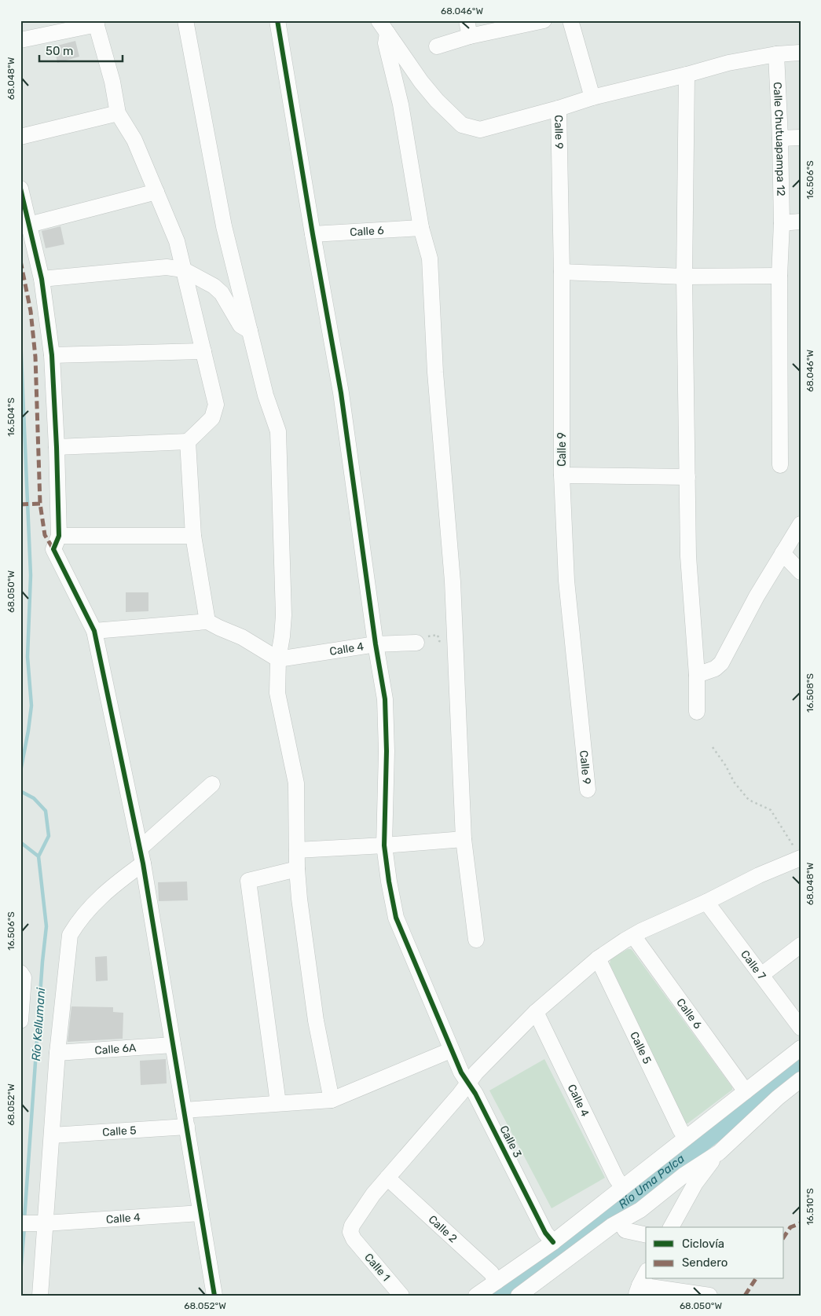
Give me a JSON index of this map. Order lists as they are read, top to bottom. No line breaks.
{"streets":{"street":["Calle 9","Calle Chutuapampa 12","Calle 6","Calle 4","Calle 7","Calle 6A","Calle 5","Calle 3","Calle 2","Calle 1"]},"crossings":[["Calle 6","Calle 3"],["Calle 4","Calle 3"],["Calle 2","Calle 1"]],"water":["Río Kellumani","Río Uma Palca"],"legend":["Ciclovía","Sendero"],"scale_bar":"50 m","coordinates":["68.046°W","68.048°W","16.506°S","16.504°S","68.050°W","16.508°S","68.052°W","16.510°S"]}
